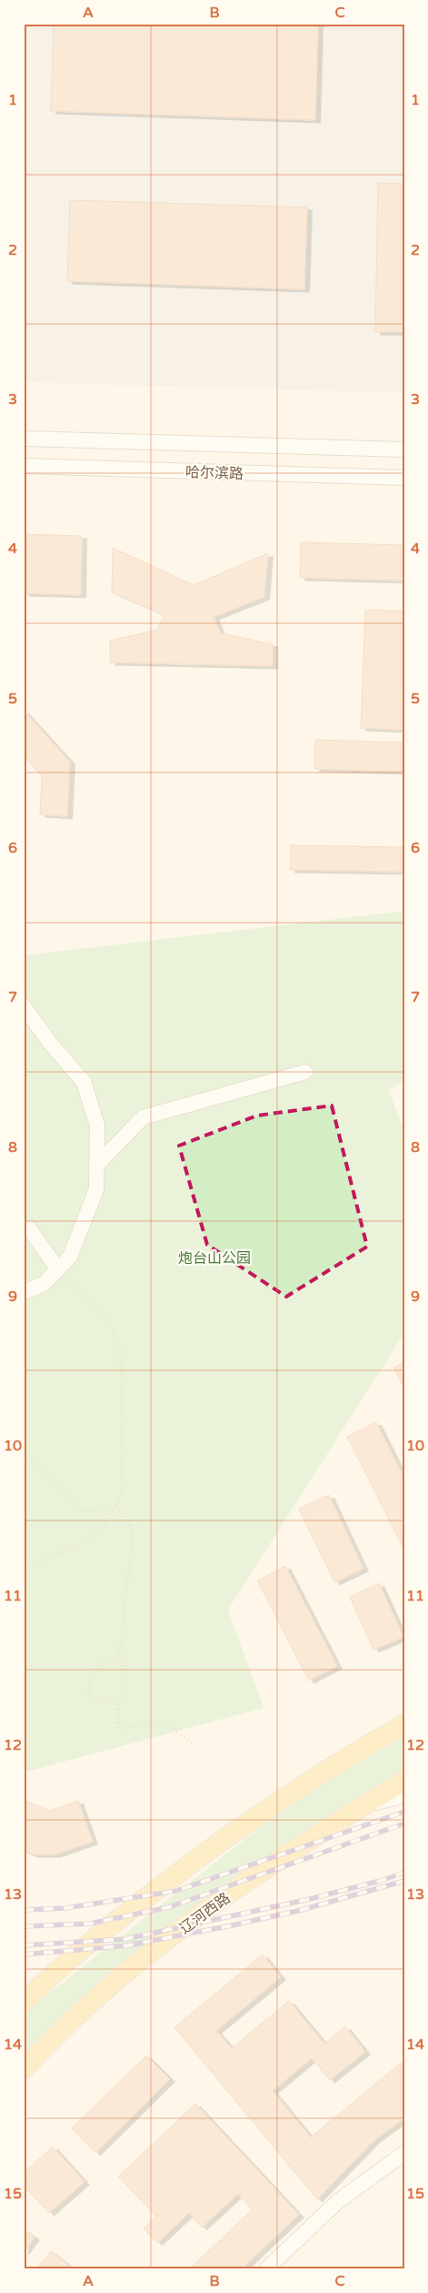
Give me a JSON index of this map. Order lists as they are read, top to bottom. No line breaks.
{"streets":{"main road":["辽河西路"],"street":["哈尔滨路"]},"parks":["炮台山公园"],"grid":{"columns":["A","B","C"],"rows":["1","2","3","4","5","6","7","8","9","10","11","12","13","14","15"]}}
